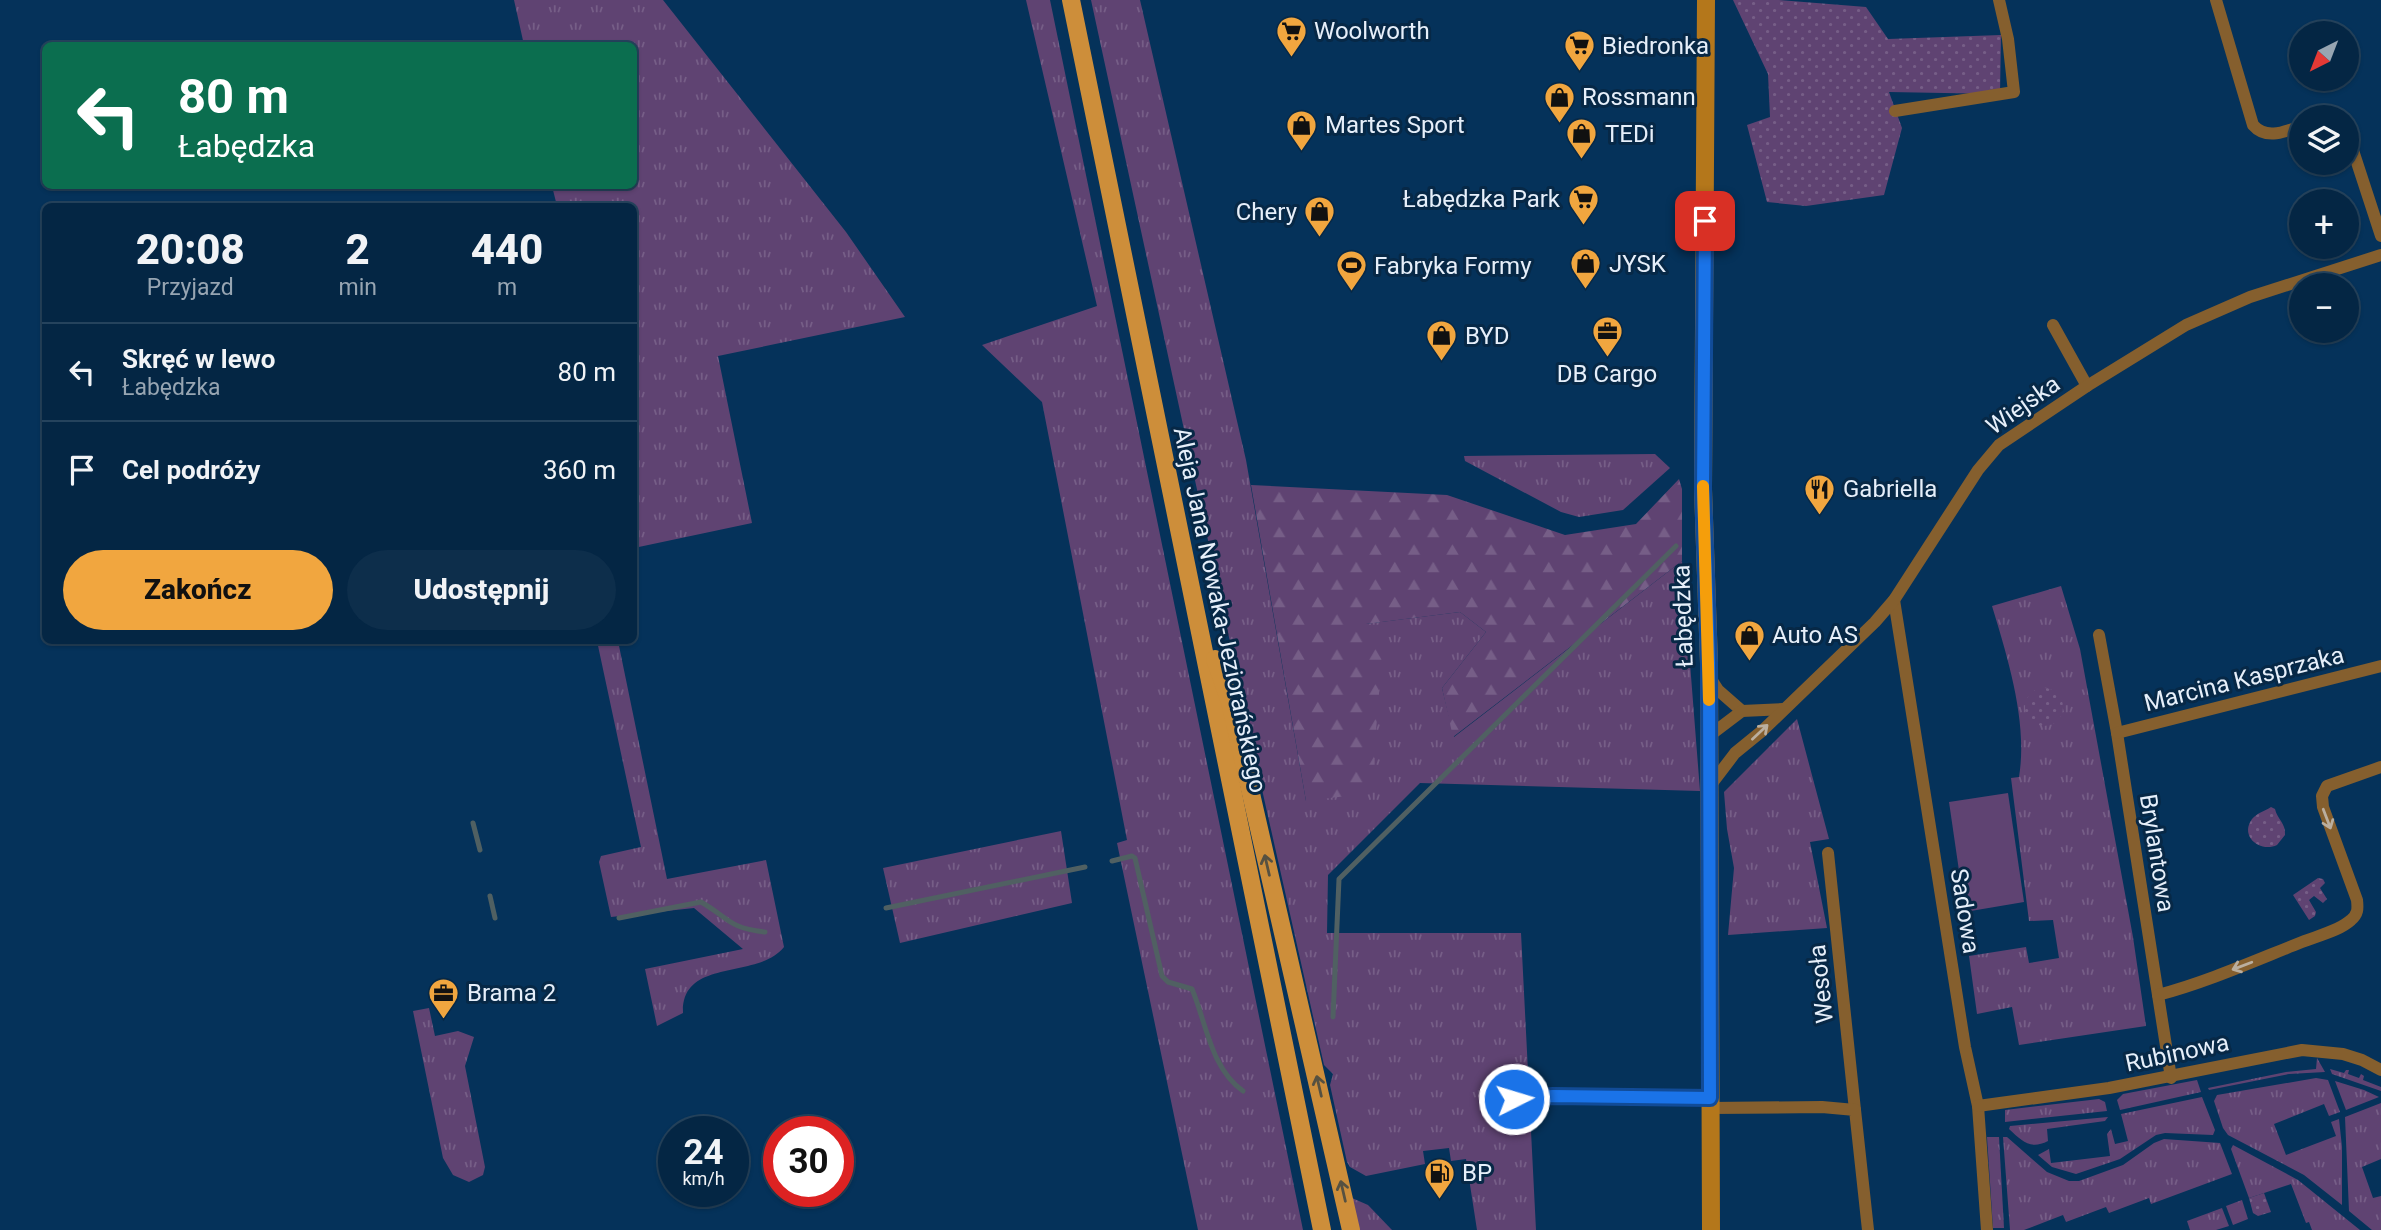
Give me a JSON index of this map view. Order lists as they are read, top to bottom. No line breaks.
{"streets":{"main road":["Aleja Jana Nowaka-Jeziorańskiego"],"street":["Wiejska","Łabędzka","Marcina Kasprzaka","Brylantowa","Sadowa","Wesoła","Rubinowa"]},"crossings":[["Wiejska","Łabędzka"],["Wiejska","Sadowa"],["Marcina Kasprzaka","Brylantowa"],["Brylantowa","Rubinowa"],["Sadowa","Rubinowa"]],"places":{"supermarket":["Woolworth","Biedronka","Łabędzka Park"],"shop":["Rossmann","Martes Sport","TEDi","Chery","JYSK","BYD","Auto AS"],"sports":["Fabryka Formy"],"office":["DB Cargo","Brama 2"],"restaurant":["Gabriella"],"fuel station":["BP"]},"north":"bottom left","page":{"map_buttons":["+","−"],"turn":["80 m","Łabędzka"],"eta":["20:08","Przyjazd","2","min","440","m"],"list":[{"name":"Skręć w lewo","note":"Łabędzka","value":"80 m"},{"name":"Cel podróży","value":"360 m"}],"buttons":["Zakończ","Udostępnij"],"speed":"24 km/h","limit":"30"}}
